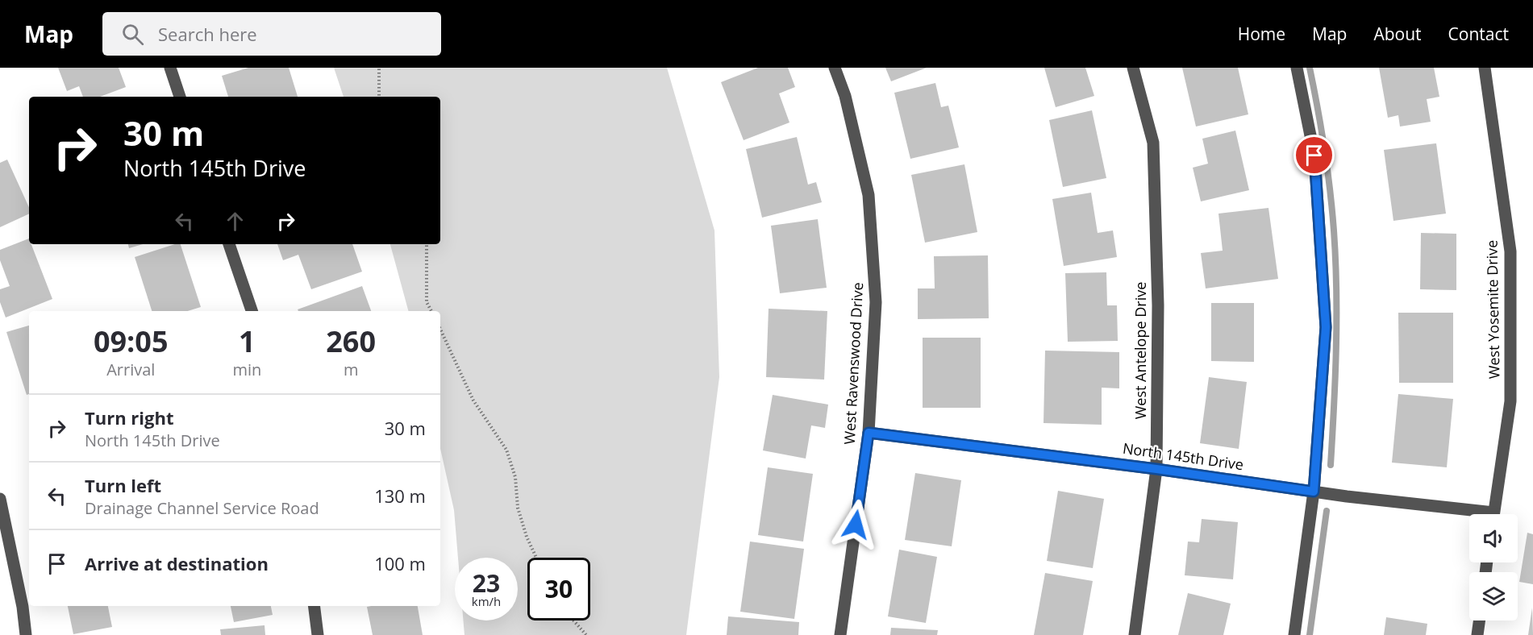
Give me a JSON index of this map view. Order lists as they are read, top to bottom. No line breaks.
{"streets":{"street":["West Yosemite Drive","West Antelope Drive","West Ravenswood Drive","North 145th Drive"]},"crossings":[["West Antelope Drive","North 145th Drive"],["West Ravenswood Drive","North 145th Drive"]],"page":{"header":"Map","search":"Search here","nav":["Home","Map","About","Contact"],"turn":["30 m","North 145th Drive"],"eta":["09:05","Arrival","1","min","260","m"],"list":[{"name":"Turn right","note":"North 145th Drive","value":"30 m"},{"name":"Turn left","note":"Drainage Channel Service Road","value":"130 m"},{"name":"Arrive at destination","value":"100 m"}],"speed":"23 km/h","limit":"30"}}
